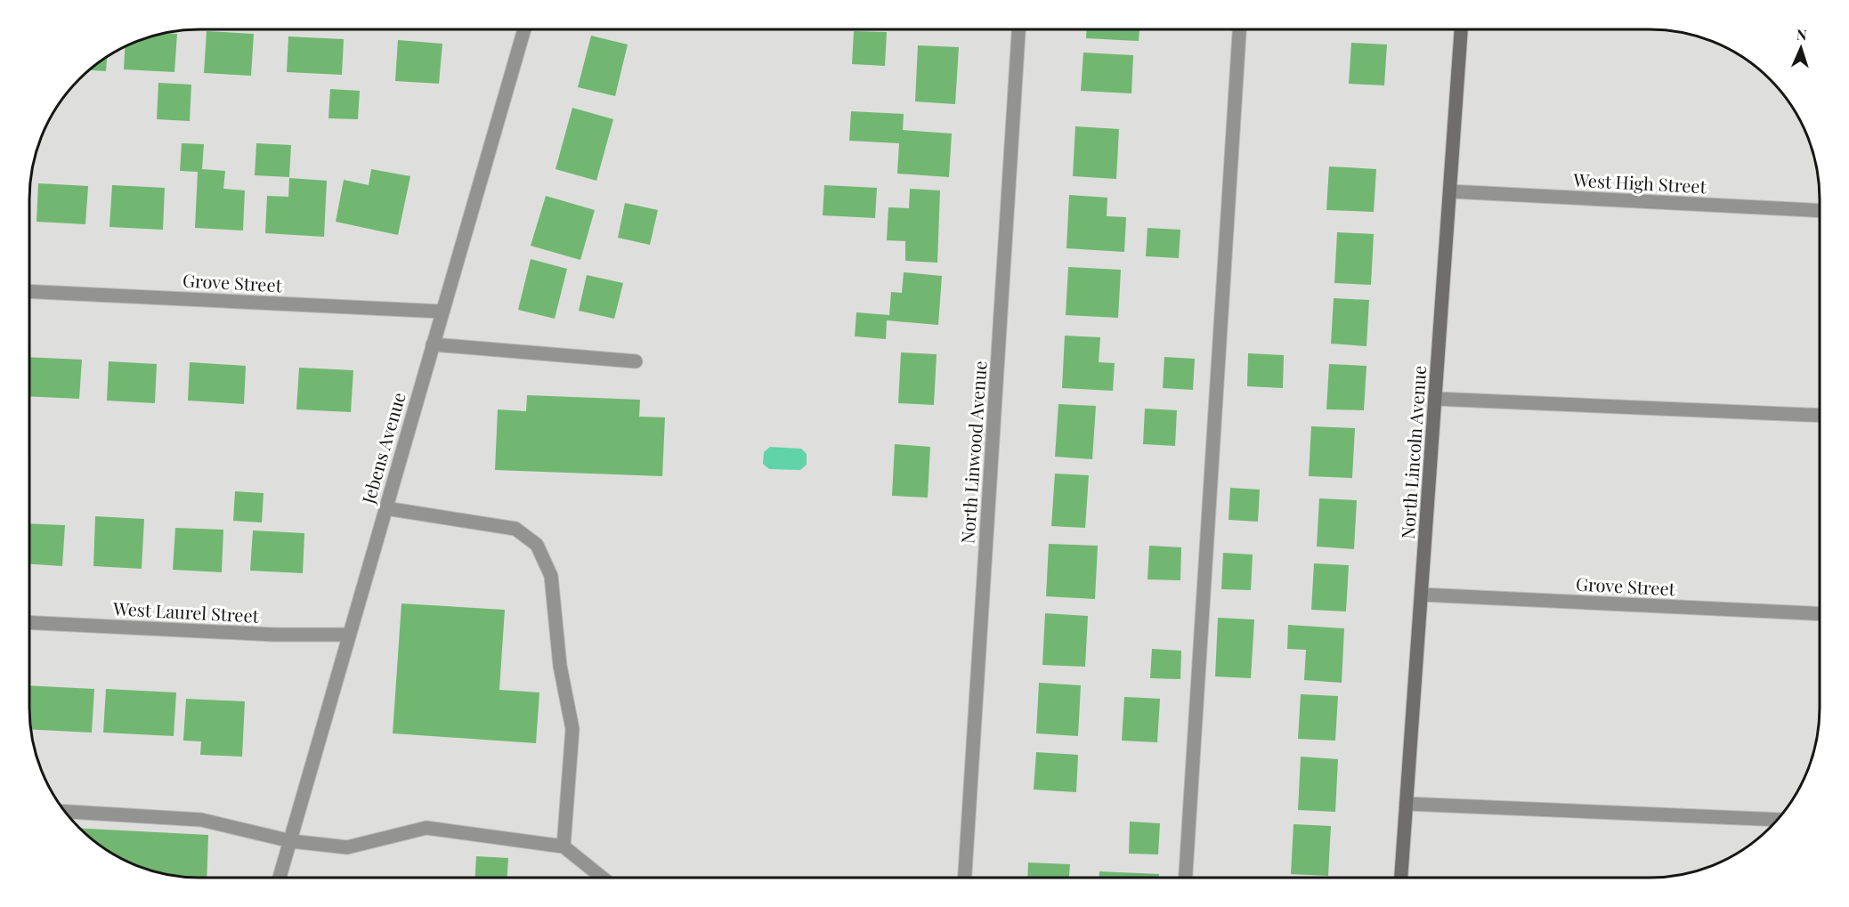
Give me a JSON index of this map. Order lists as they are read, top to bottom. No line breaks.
{"streets":{"street":["West High Street","Grove Street","Jebens Avenue","North Linwood Avenue","North Lincoln Avenue","West Laurel Street"]},"crossings":[["West High Street","North Lincoln Avenue"],["Grove Street","Jebens Avenue"],["Grove Street","North Lincoln Avenue"],["Jebens Avenue","West Laurel Street"]],"north":"top"}
